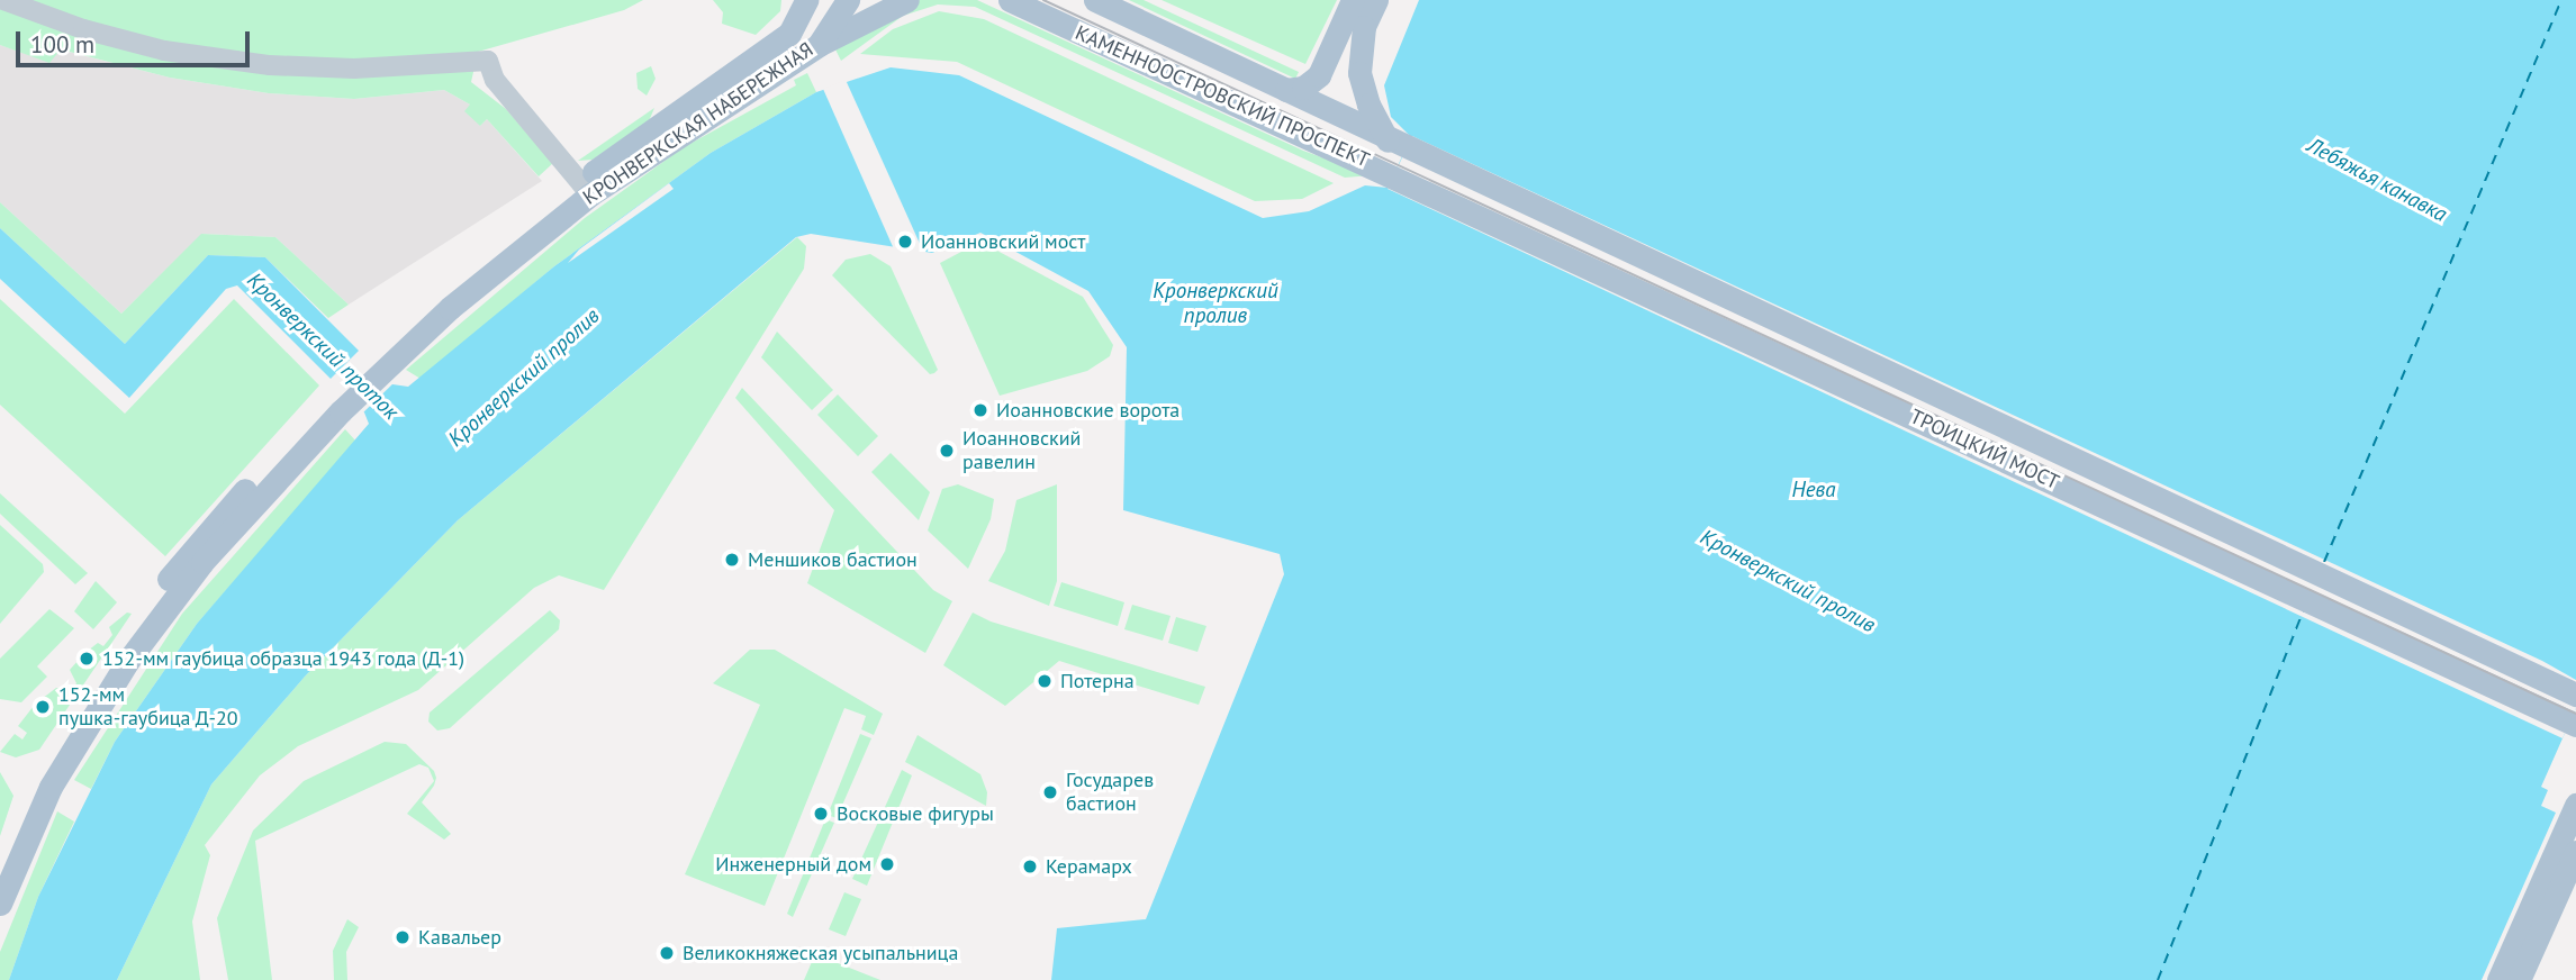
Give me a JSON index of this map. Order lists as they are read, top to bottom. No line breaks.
{"streets":{"main road":["КАМЕННООСТРОВСКИЙ ПРОСПЕКТ","КРОНВЕРКСКАЯ НАБЕРЕЖНАЯ","ТРОИЦКИЙ МОСТ"]},"crossings":[["КАМЕННООСТРОВСКИЙ ПРОСПЕКТ","ТРОИЦКИЙ МОСТ"]],"water":["Лебяжья канавка","Кронверкский пролив","Кронверкский проток","Нева"],"places":["Иоанновский мост","Иоанновские ворота","Иоанновский равелин","Меншиков бастион","152-мм гаубица образца 1943 года (Д-1)","Потерна","152-мм пушка-гаубица Д-20","Государев бастион","Восковые фигуры","Инженерный дом","Керамарх","Кавальер","Великокняжеская усыпальница"],"scale_bar":"100 m"}
